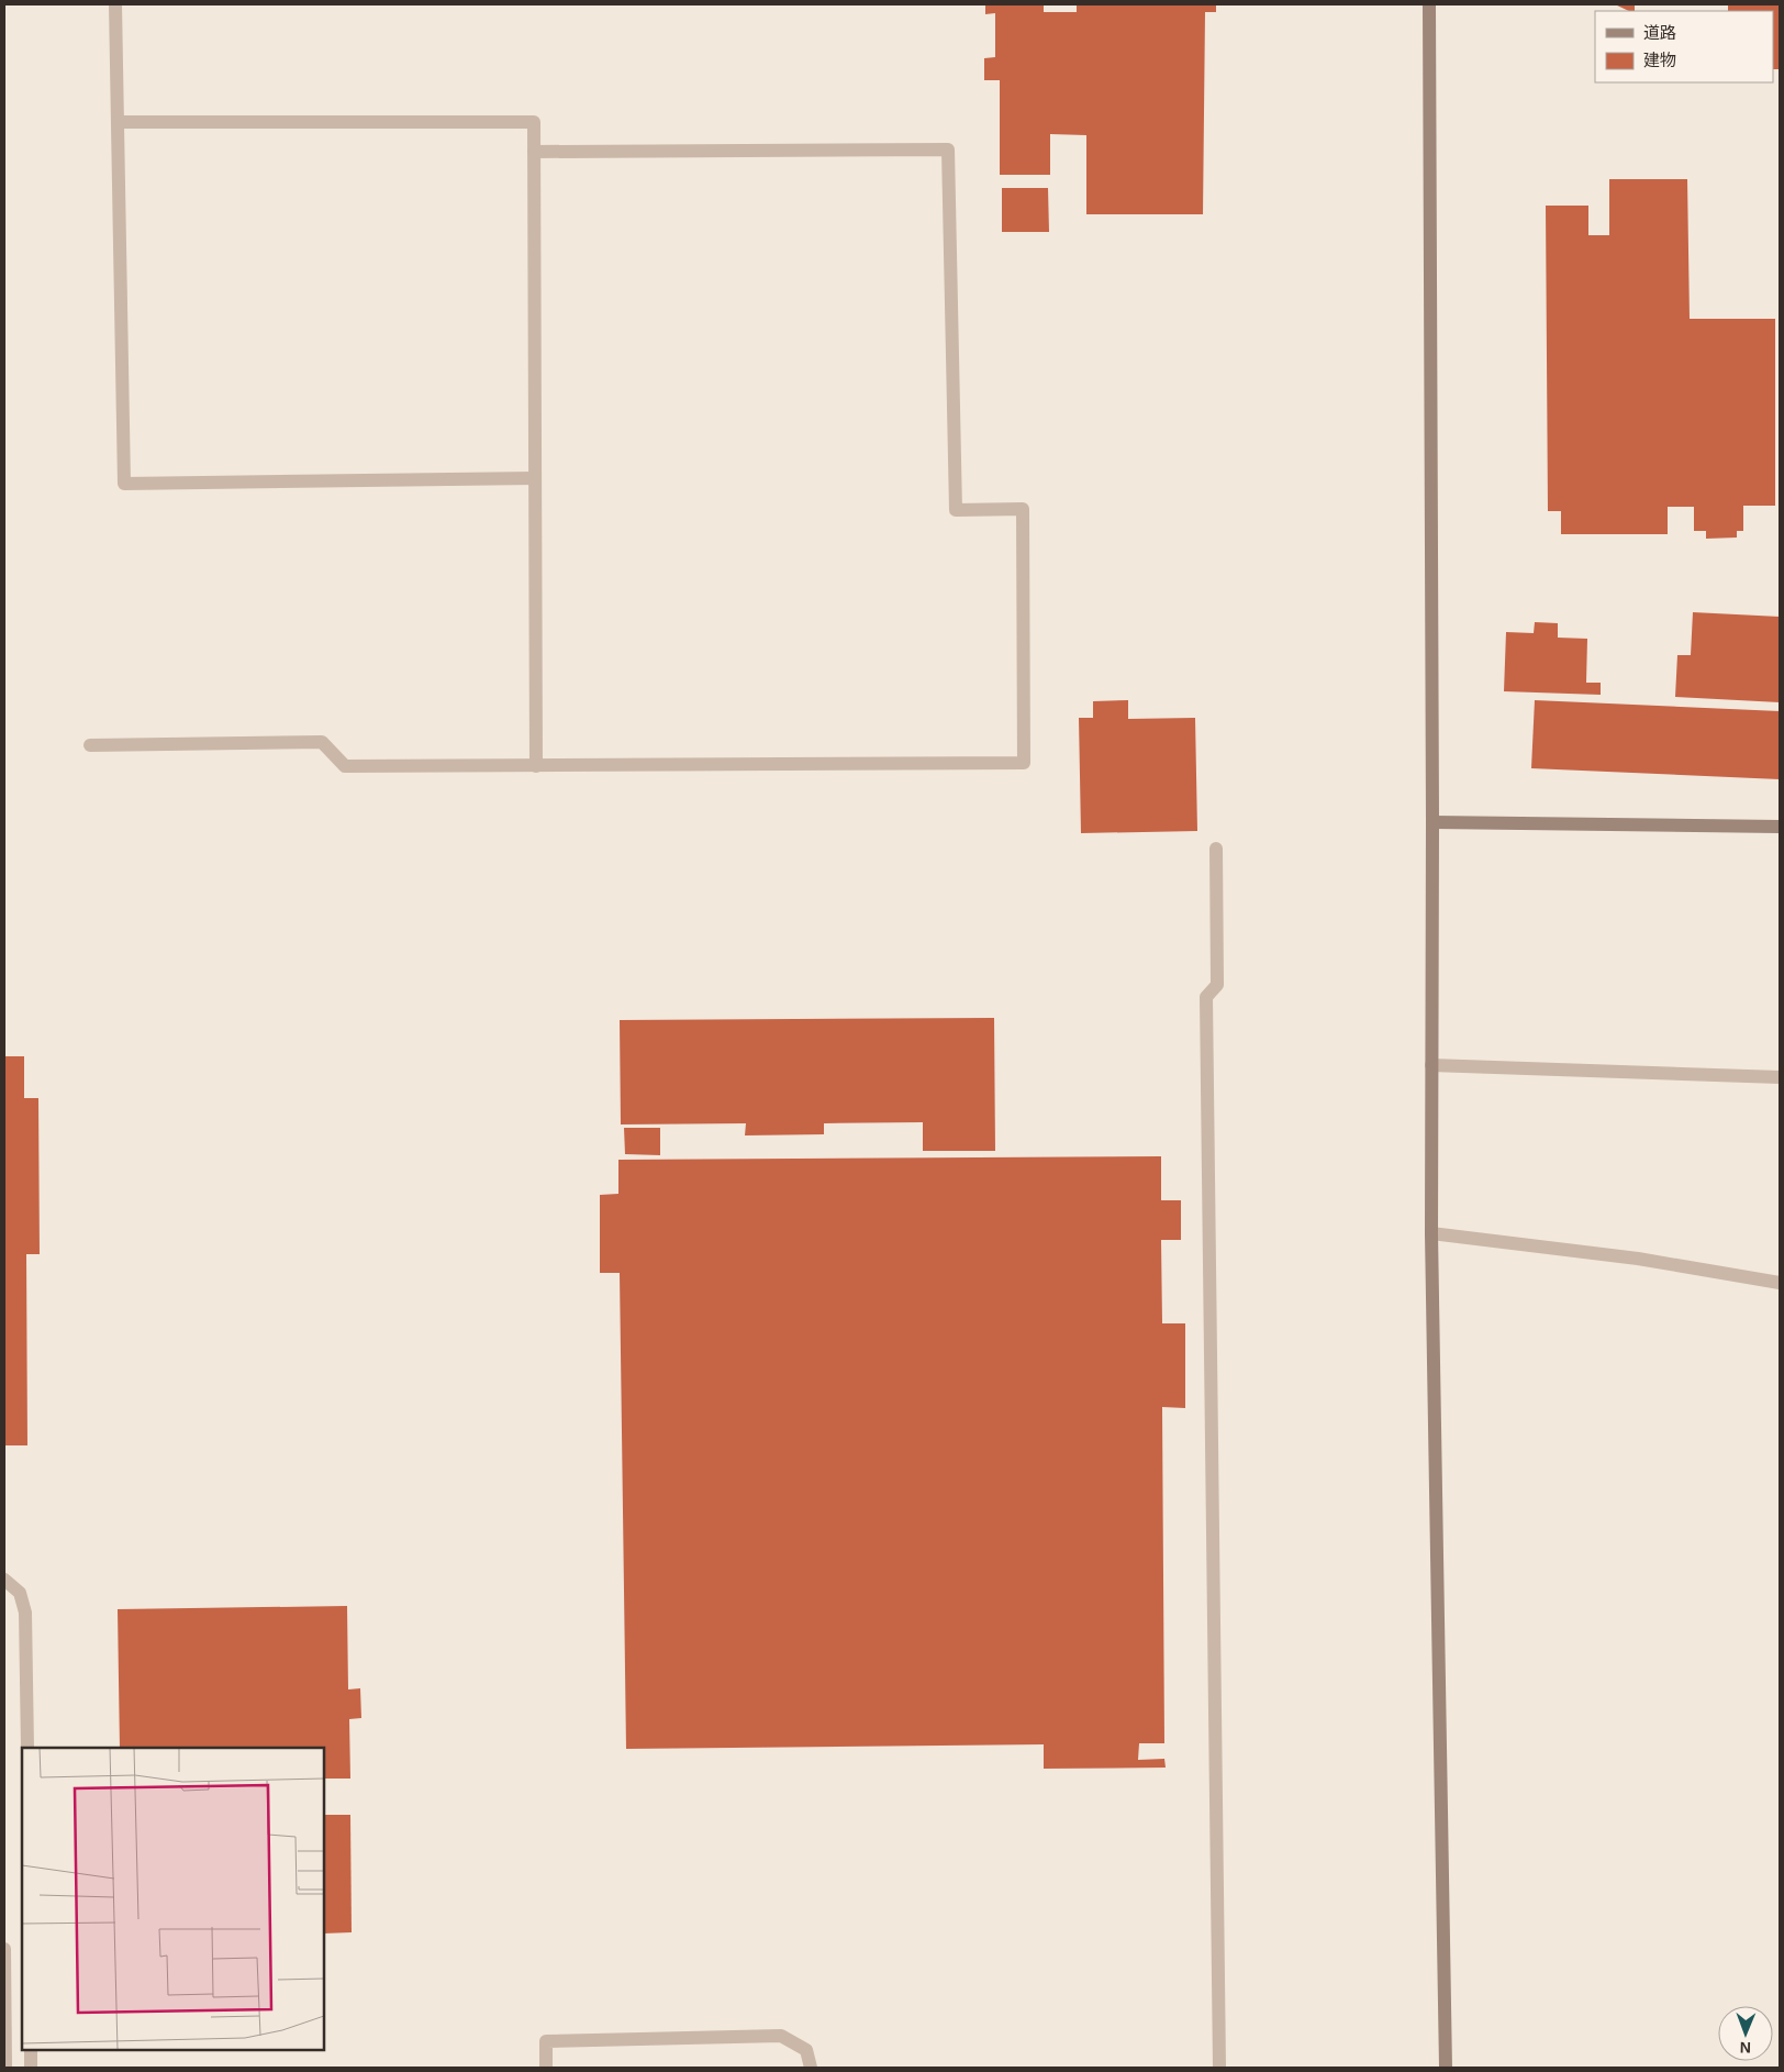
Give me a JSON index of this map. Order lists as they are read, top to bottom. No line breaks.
{"legend":["道路","建物"],"north":"bottom"}
